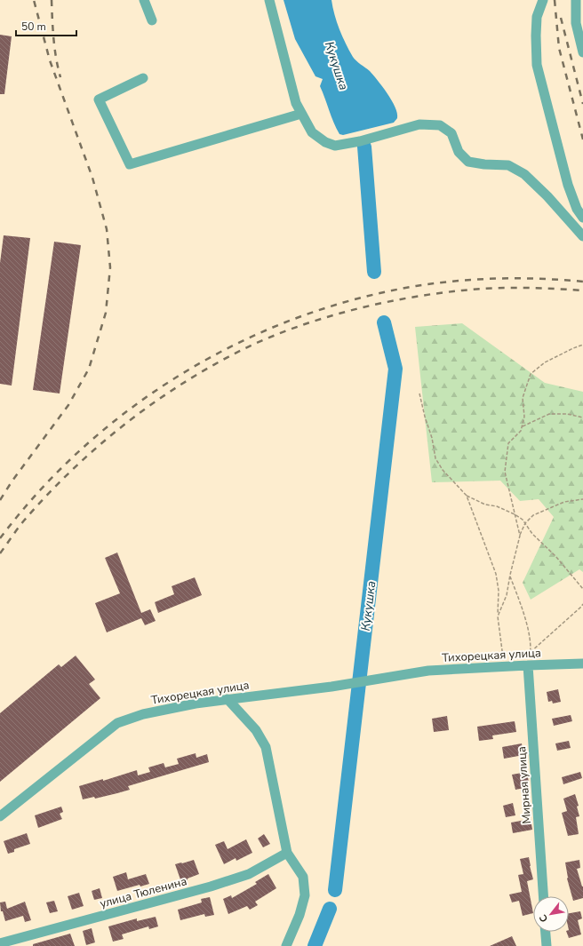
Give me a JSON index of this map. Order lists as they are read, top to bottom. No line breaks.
{"streets":{"street":["Тихорецкая улица","Мирная улица","улица Тюленина"]},"crossings":[["Тихорецкая улица","Мирная улица"]],"water":["Кукушка"],"scale_bar":"50 m","north":"bottom left"}
